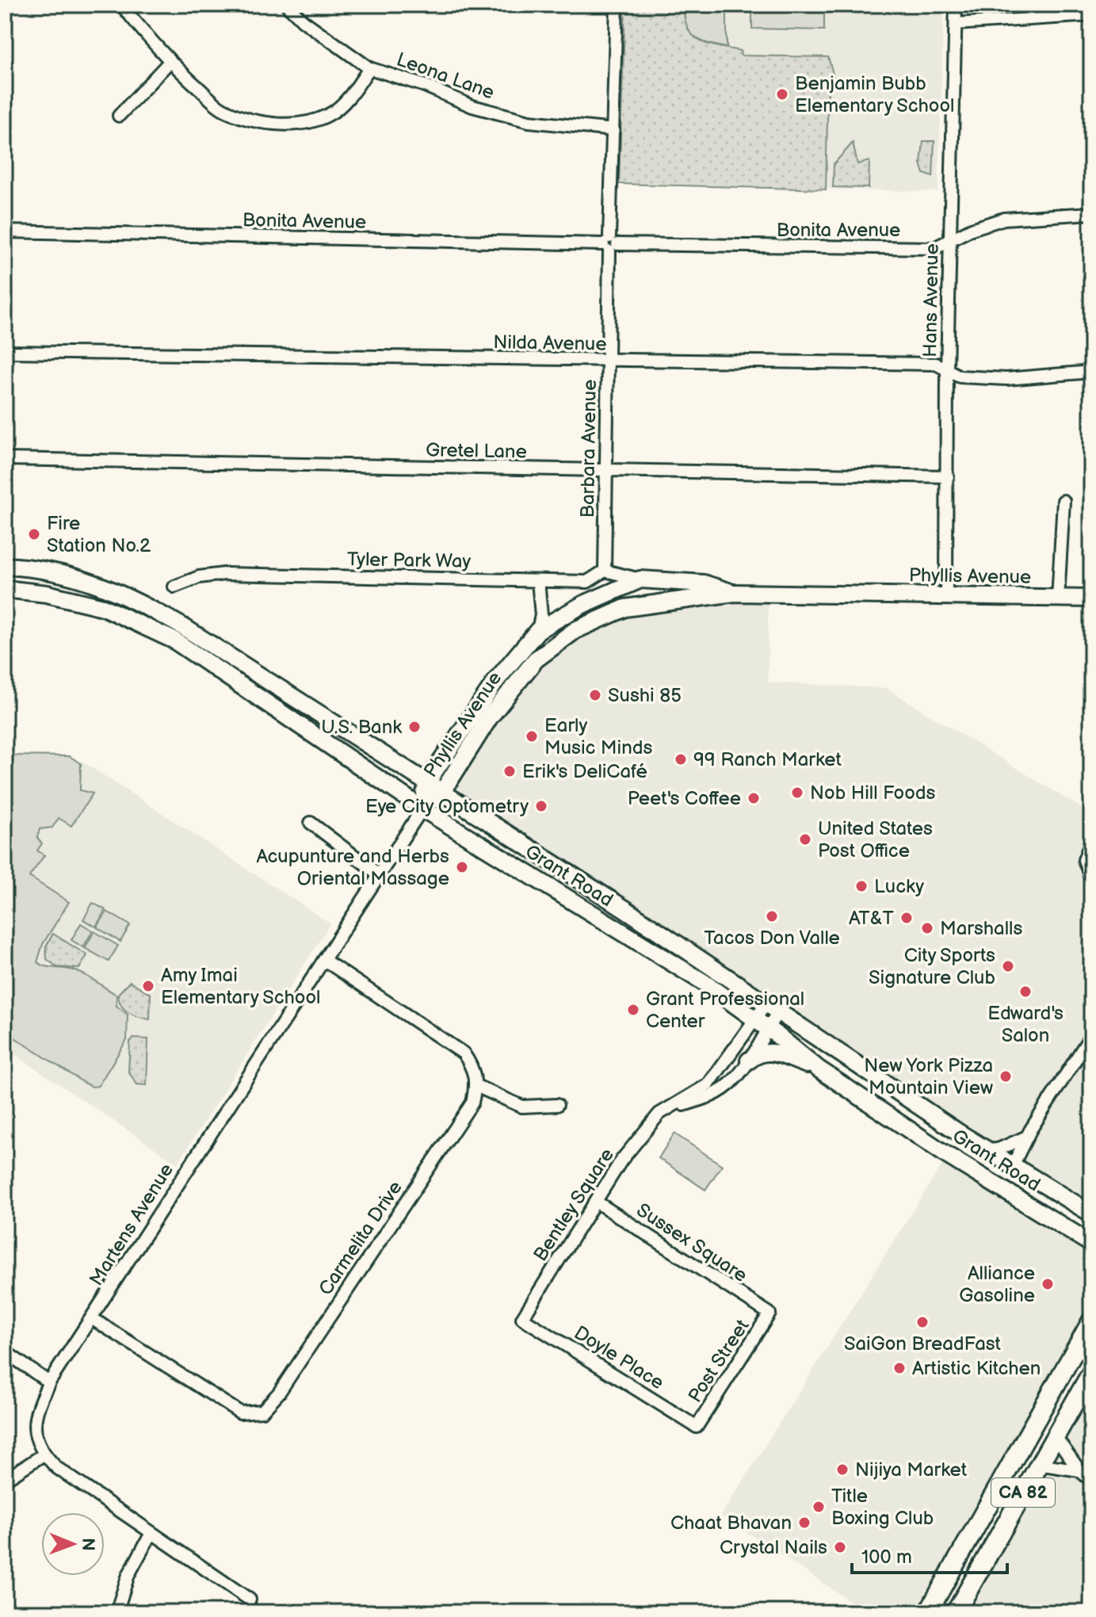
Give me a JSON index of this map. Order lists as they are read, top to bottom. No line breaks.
{"streets":{"main road":["Phyllis Avenue","Grant Road","CA 82"],"street":["Leona Lane","Bonita Avenue","Hans Avenue","Nilda Avenue","Barbara Avenue","Gretel Lane","Tyler Park Way","Bentley Square","Martens Avenue","Carmelita Drive","Sussex Square","Doyle Place","Post Street"]},"crossings":[["Leona Lane","Barbara Avenue"],["Bonita Avenue","Hans Avenue"],["Bonita Avenue","Barbara Avenue"],["Hans Avenue","Nilda Avenue"],["Hans Avenue","Gretel Lane"],["Hans Avenue","Phyllis Avenue"],["Nilda Avenue","Barbara Avenue"],["Barbara Avenue","Gretel Lane"],["Barbara Avenue","Tyler Park Way"],["Phyllis Avenue","Grant Road"],["Phyllis Avenue","Martens Avenue"],["Grant Road","Bentley Square"],["Grant Road","Martens Avenue"],["Bentley Square","Sussex Square"],["Bentley Square","Doyle Place"],["Martens Avenue","Carmelita Drive"],["Sussex Square","Post Street"],["Doyle Place","Post Street"]],"places":["Benjamin Bubb Elementary School","Fire Station No.2","Sushi 85","U.S. Bank","Early Music Minds","99 Ranch Market","Erik's DeliCafé","Nob Hill Foods","Peet's Coffee","Eye City Optometry","United States Post Office","Acupunture and Herbs Oriental Massage","Lucky","Tacos Don Valle","AT&T","Marshalls","City Sports Signature Club","Amy Imai Elementary School","Edward's Salon","Grant Professional Center","New York Pizza Mountain View","Alliance Gasoline","SaiGon BreadFast","Artistic Kitchen","Nijiya Market","Title Boxing Club","Chaat Bhavan","Crystal Nails"],"scale_bar":"100 m","north":"right"}
